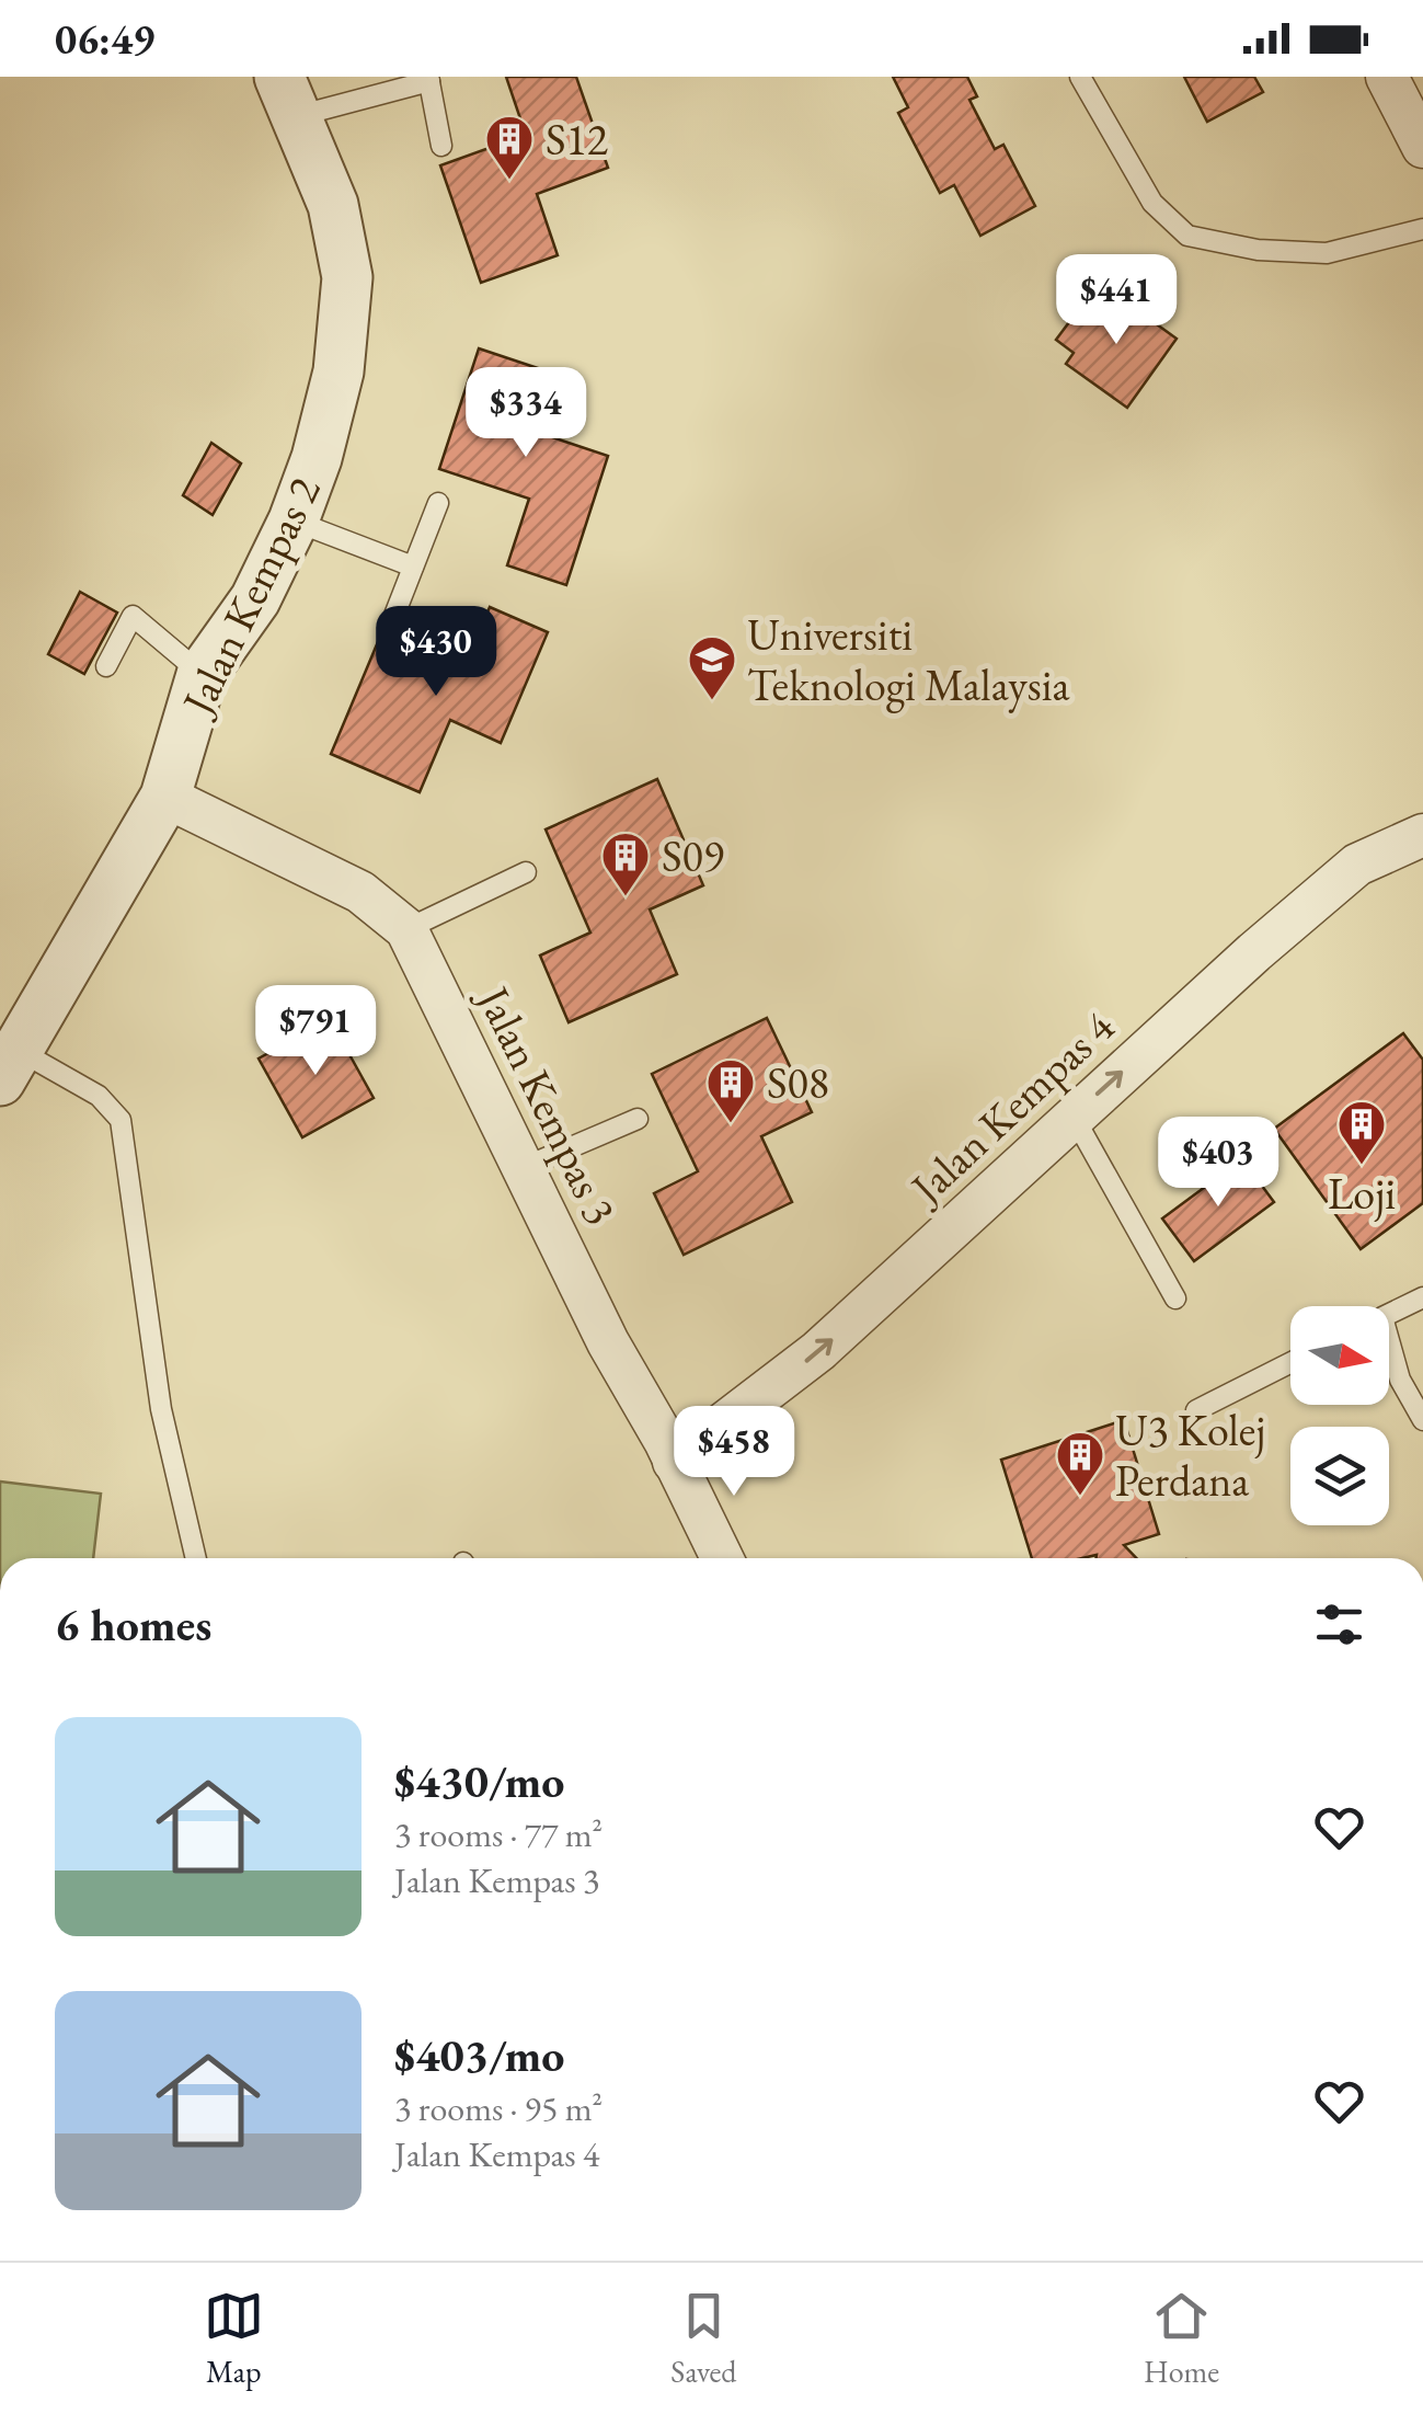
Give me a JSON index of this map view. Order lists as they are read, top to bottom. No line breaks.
{"streets":{"street":["Jalan Kempas 2","Jalan Kempas 3","Jalan Kempas 4"]},"crossings":[["Jalan Kempas 2","Jalan Kempas 3"],["Jalan Kempas 3","Jalan Kempas 4"]],"one_way":["Jalan Kempas 4"],"places":{"building":["S12","S09","S08","Loji","U3 Kolej Perdana"],"school or university":["Universiti Teknologi Malaysia"]},"north":"right","page":{"status":"06:49","price":["$441","$334","$430","$791","$403","$458"],"heading":"6 homes","list":[{"name":"$430/mo","note":"3 rooms · 77 m² · Jalan Kempas 3"},{"name":"$403/mo","note":"3 rooms · 95 m² · Jalan Kempas 4"}],"tabs":["Map","Saved","Home"]}}
